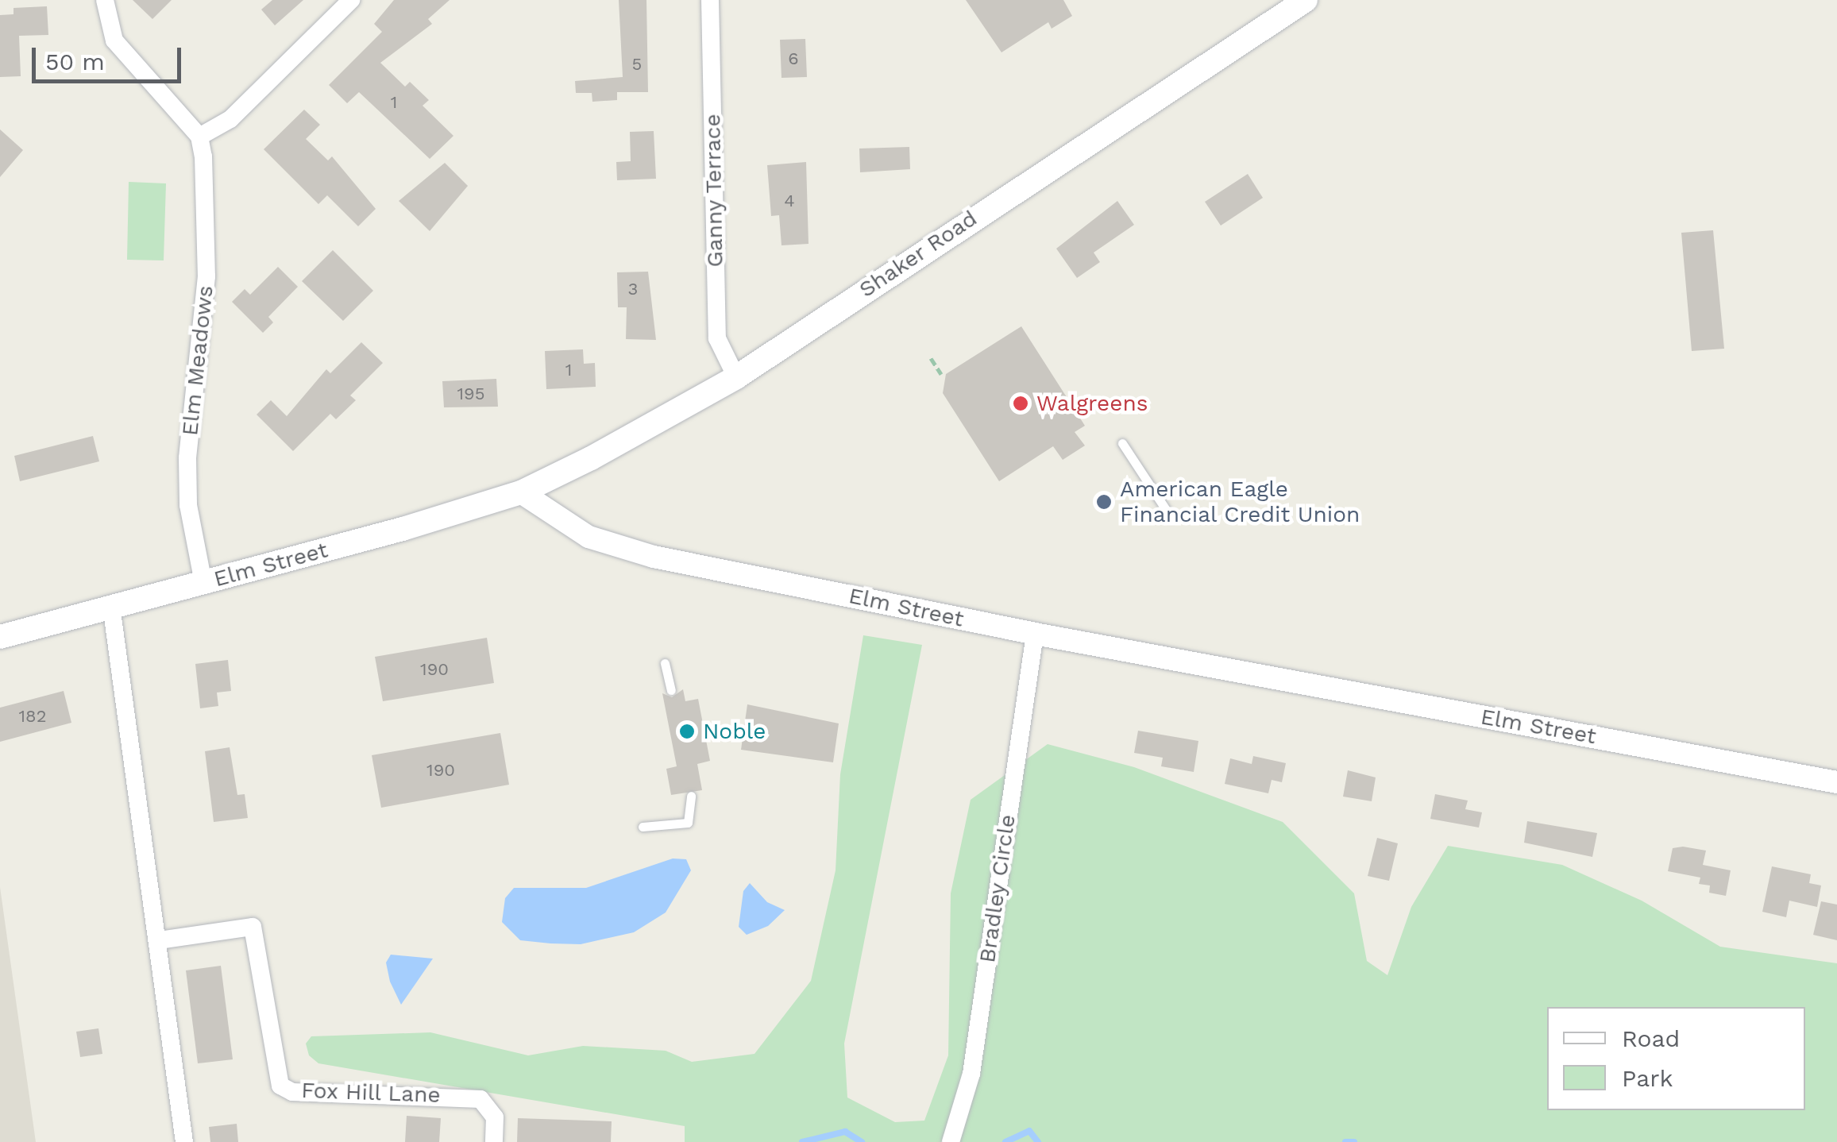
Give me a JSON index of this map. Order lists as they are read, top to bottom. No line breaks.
{"streets":{"main road":["Shaker Road","Elm Street"],"street":["Ganny Terrace","Elm Meadows","Bradley Circle","Fox Hill Lane"]},"crossings":[["Ganny Terrace","Shaker Road"],["Shaker Road","Elm Street"],["Elm Meadows","Elm Street"],["Elm Street","Bradley Circle"]],"places":["Walgreens","American Eagle Financial Credit Union","Noble"],"house_numbers":["6","5","1","4","3","1","195","190","182","190"],"legend":["Road","Park"],"scale_bar":"50 m"}
